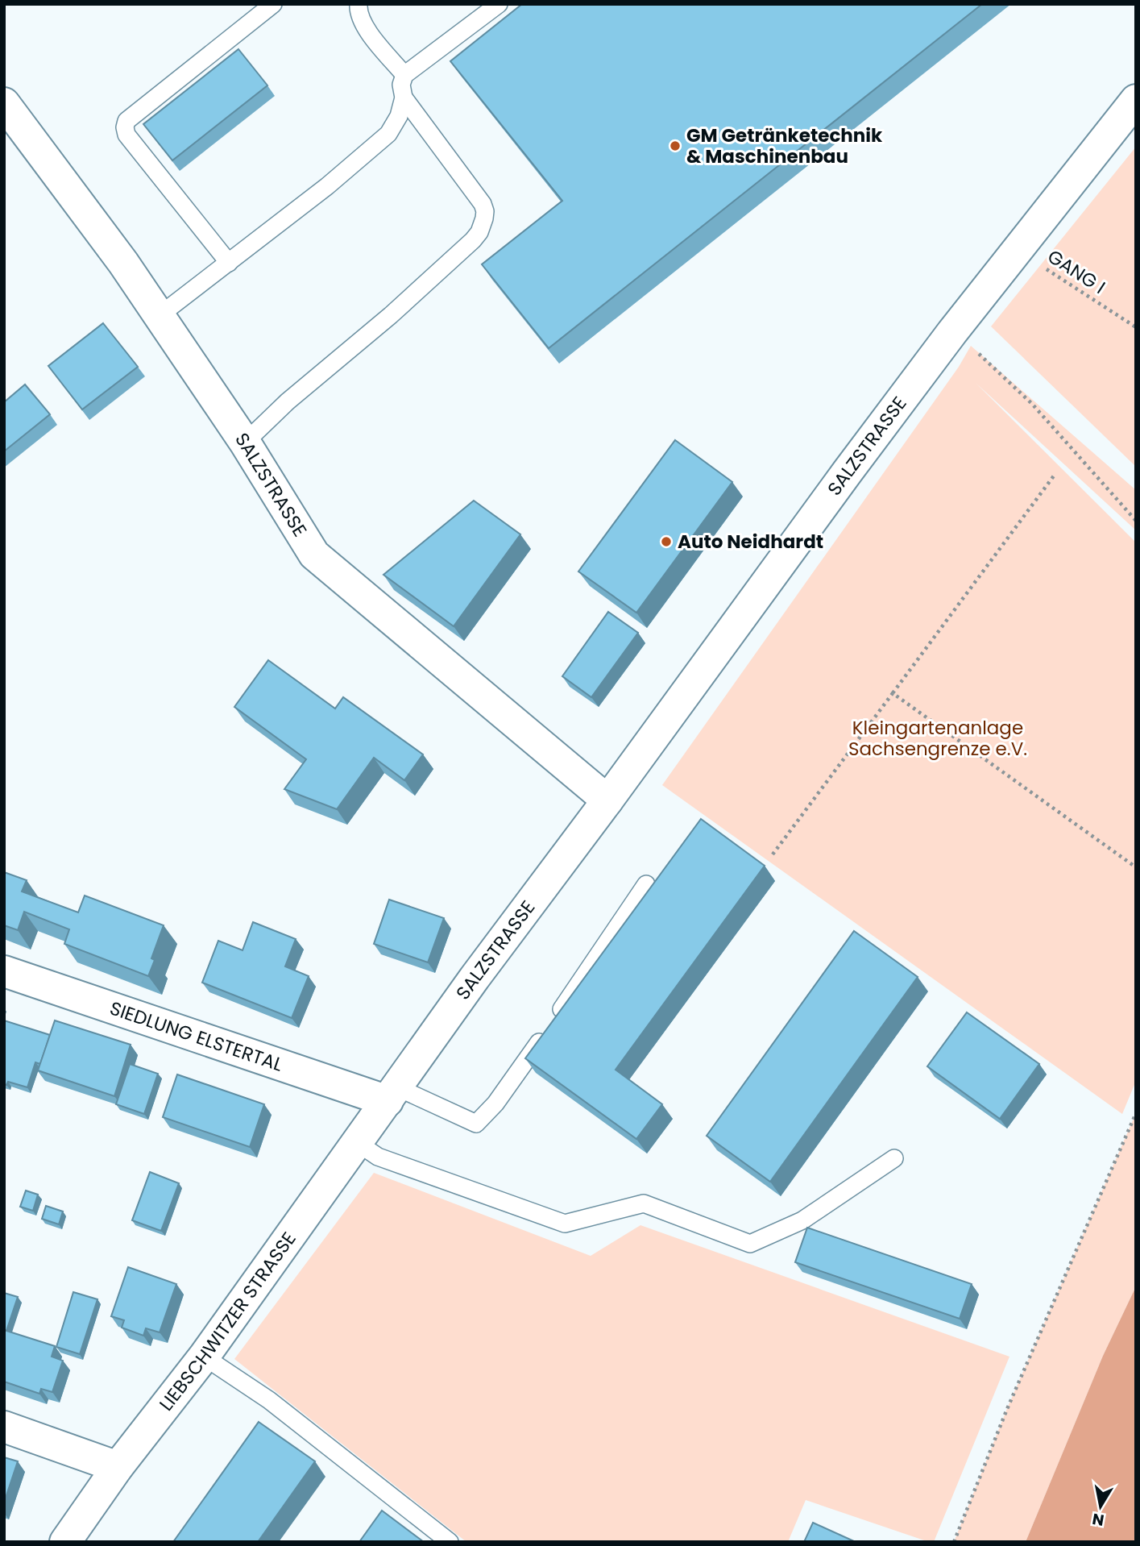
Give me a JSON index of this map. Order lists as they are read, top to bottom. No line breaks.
{"streets":{"main road":["SALZSTRASSE","SIEDLUNG ELSTERTAL","LIEBSCHWITZER STRASSE"],"path":["GANG I"]},"crossings":[["SALZSTRASSE","SIEDLUNG ELSTERTAL"],["SALZSTRASSE","LIEBSCHWITZER STRASSE"],["SIEDLUNG ELSTERTAL","LIEBSCHWITZER STRASSE"]],"parks":["Kleingartenanlage Sachsengrenze e.V."],"places":["GM Getränketechnik & Maschinenbau","Auto Neidhardt"],"north":"bottom"}
